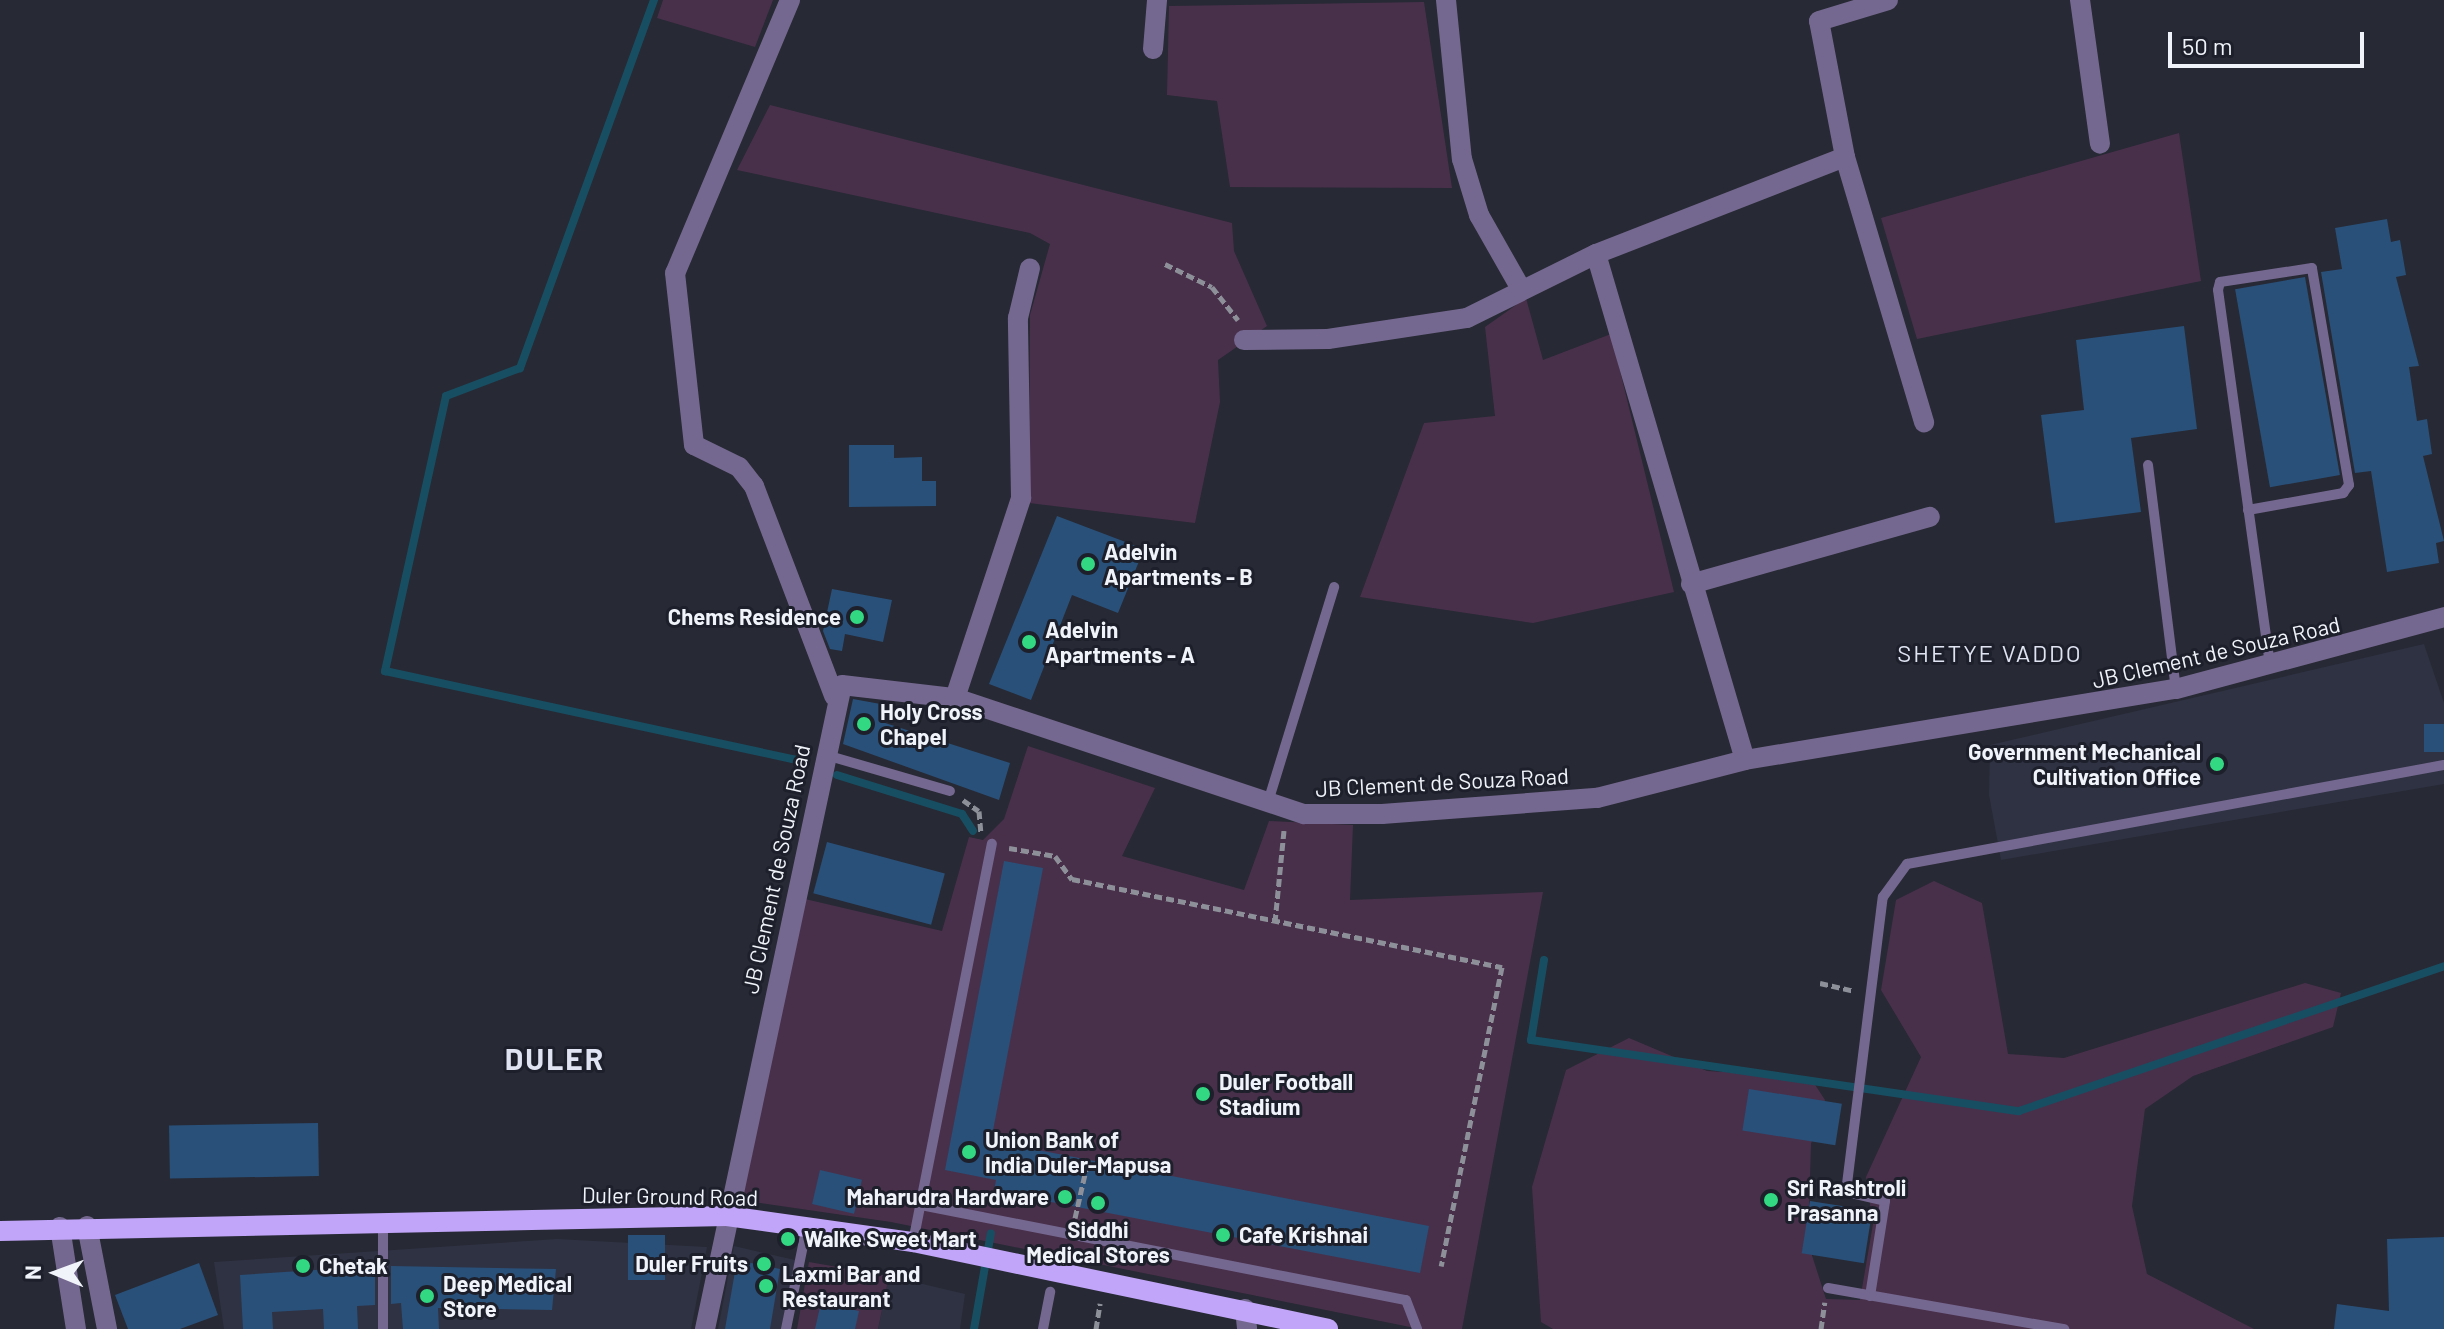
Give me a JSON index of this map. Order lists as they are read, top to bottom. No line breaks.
{"streets":{"main road":["Duler Ground Road"],"street":["JB Clement de Souza Road"]},"crossings":[["JB Clement de Souza Road","Duler Ground Road"]],"districts":["SHETYE VADDO","DULER"],"places":["Adelvin Apartments - B","Chems Residence","Adelvin Apartments - A","Holy Cross Chapel","Government Mechanical Cultivation Office","Duler Football Stadium","Union Bank of India Duler-Mapusa","Maharudra Hardware","Sri Rashtroli Prasanna","Siddhi Medical Stores","Cafe Krishnai","Walke Sweet Mart","Duler Fruits","Chetak","Laxmi Bar and Restaurant","Deep Medical Store"],"scale_bar":"50 m","north":"left"}
